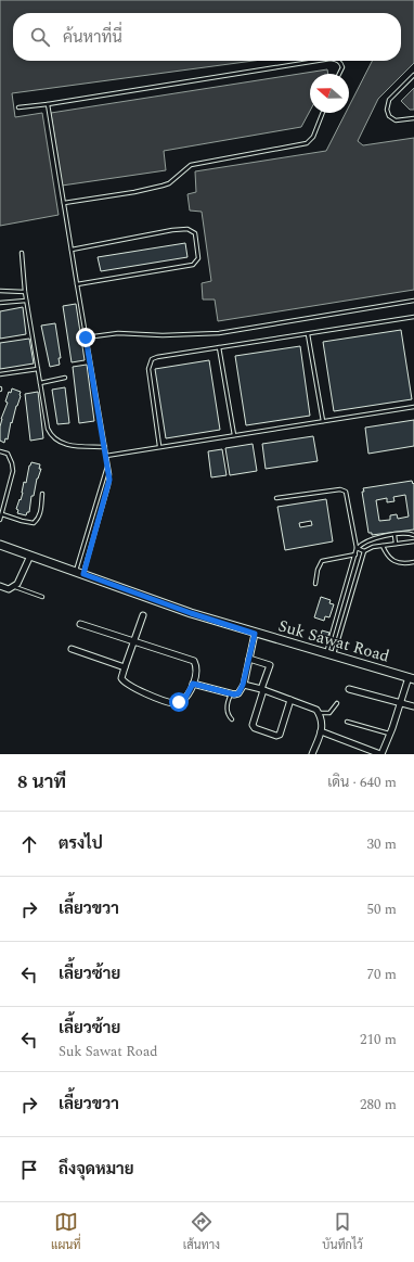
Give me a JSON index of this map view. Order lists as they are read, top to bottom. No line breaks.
{"streets":{"main road":["Suk Sawat Road"]},"north":"left","page":{"search":"ค้นหาที่นี่","heading":["8 นาที","เดิน · 640 m"],"list":[["ตรงไป","30 m"],["เลี้ยวขวา","50 m"],["เลี้ยวซ้าย","70 m"],["เลี้ยวซ้าย","Suk Sawat Road","210 m"],["เลี้ยวขวา","280 m"],"ถึงจุดหมาย"],"nav":["แผนที่","เส้นทาง","บันทึกไว้"]}}
